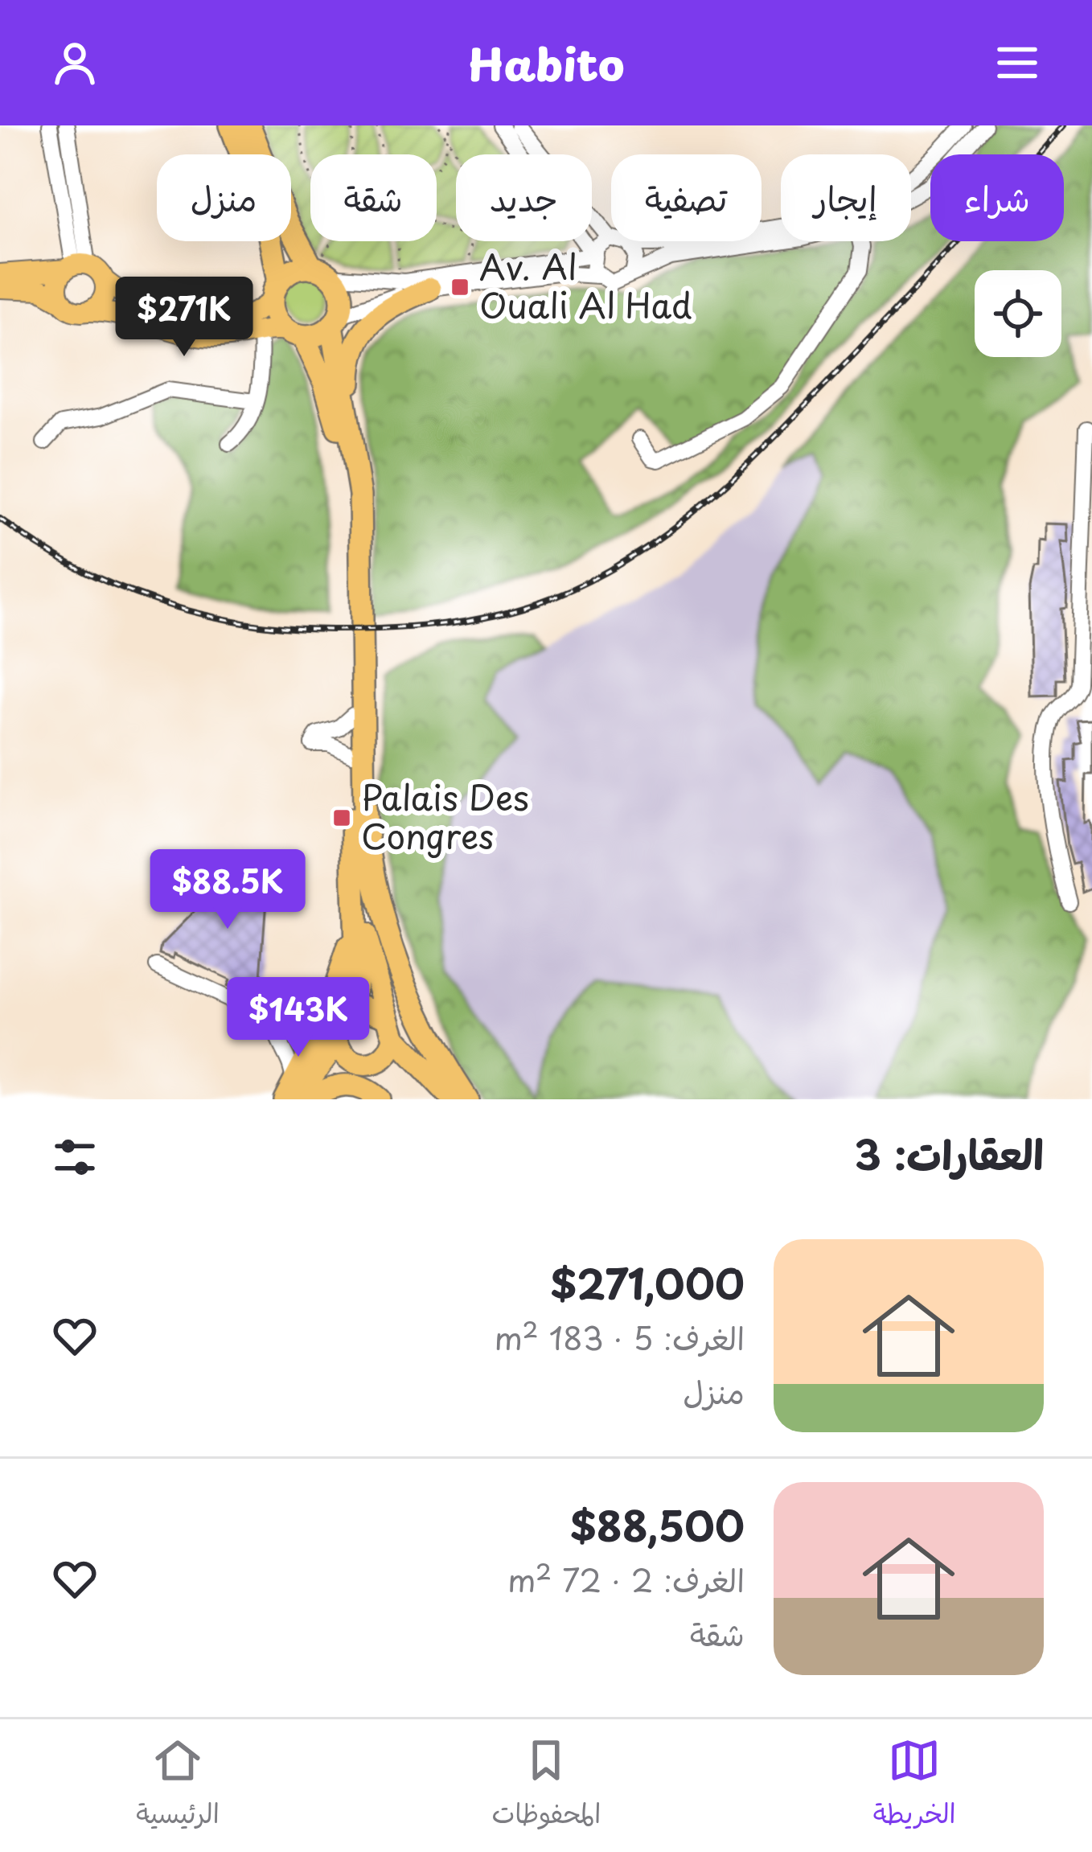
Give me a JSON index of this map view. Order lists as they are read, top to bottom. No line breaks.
{"places":{"transit":["Av. Al Ouali Al Had","Palais Des Congres"]},"page":{"header":"Habito","chip":["شراء","إيجار","تصفية","جديد","شقة","منزل"],"price":["$271K","$88.5K","$143K"],"heading":"العقارات: 3","list":[{"name":"$271,000","note":"الغرف: 5 · 183 m² · منزل"},{"name":"$88,500","note":"الغرف: 2 · 72 m² · شقة"}],"tabs":["الخريطة","المحفوظات","الرئيسية"]}}
